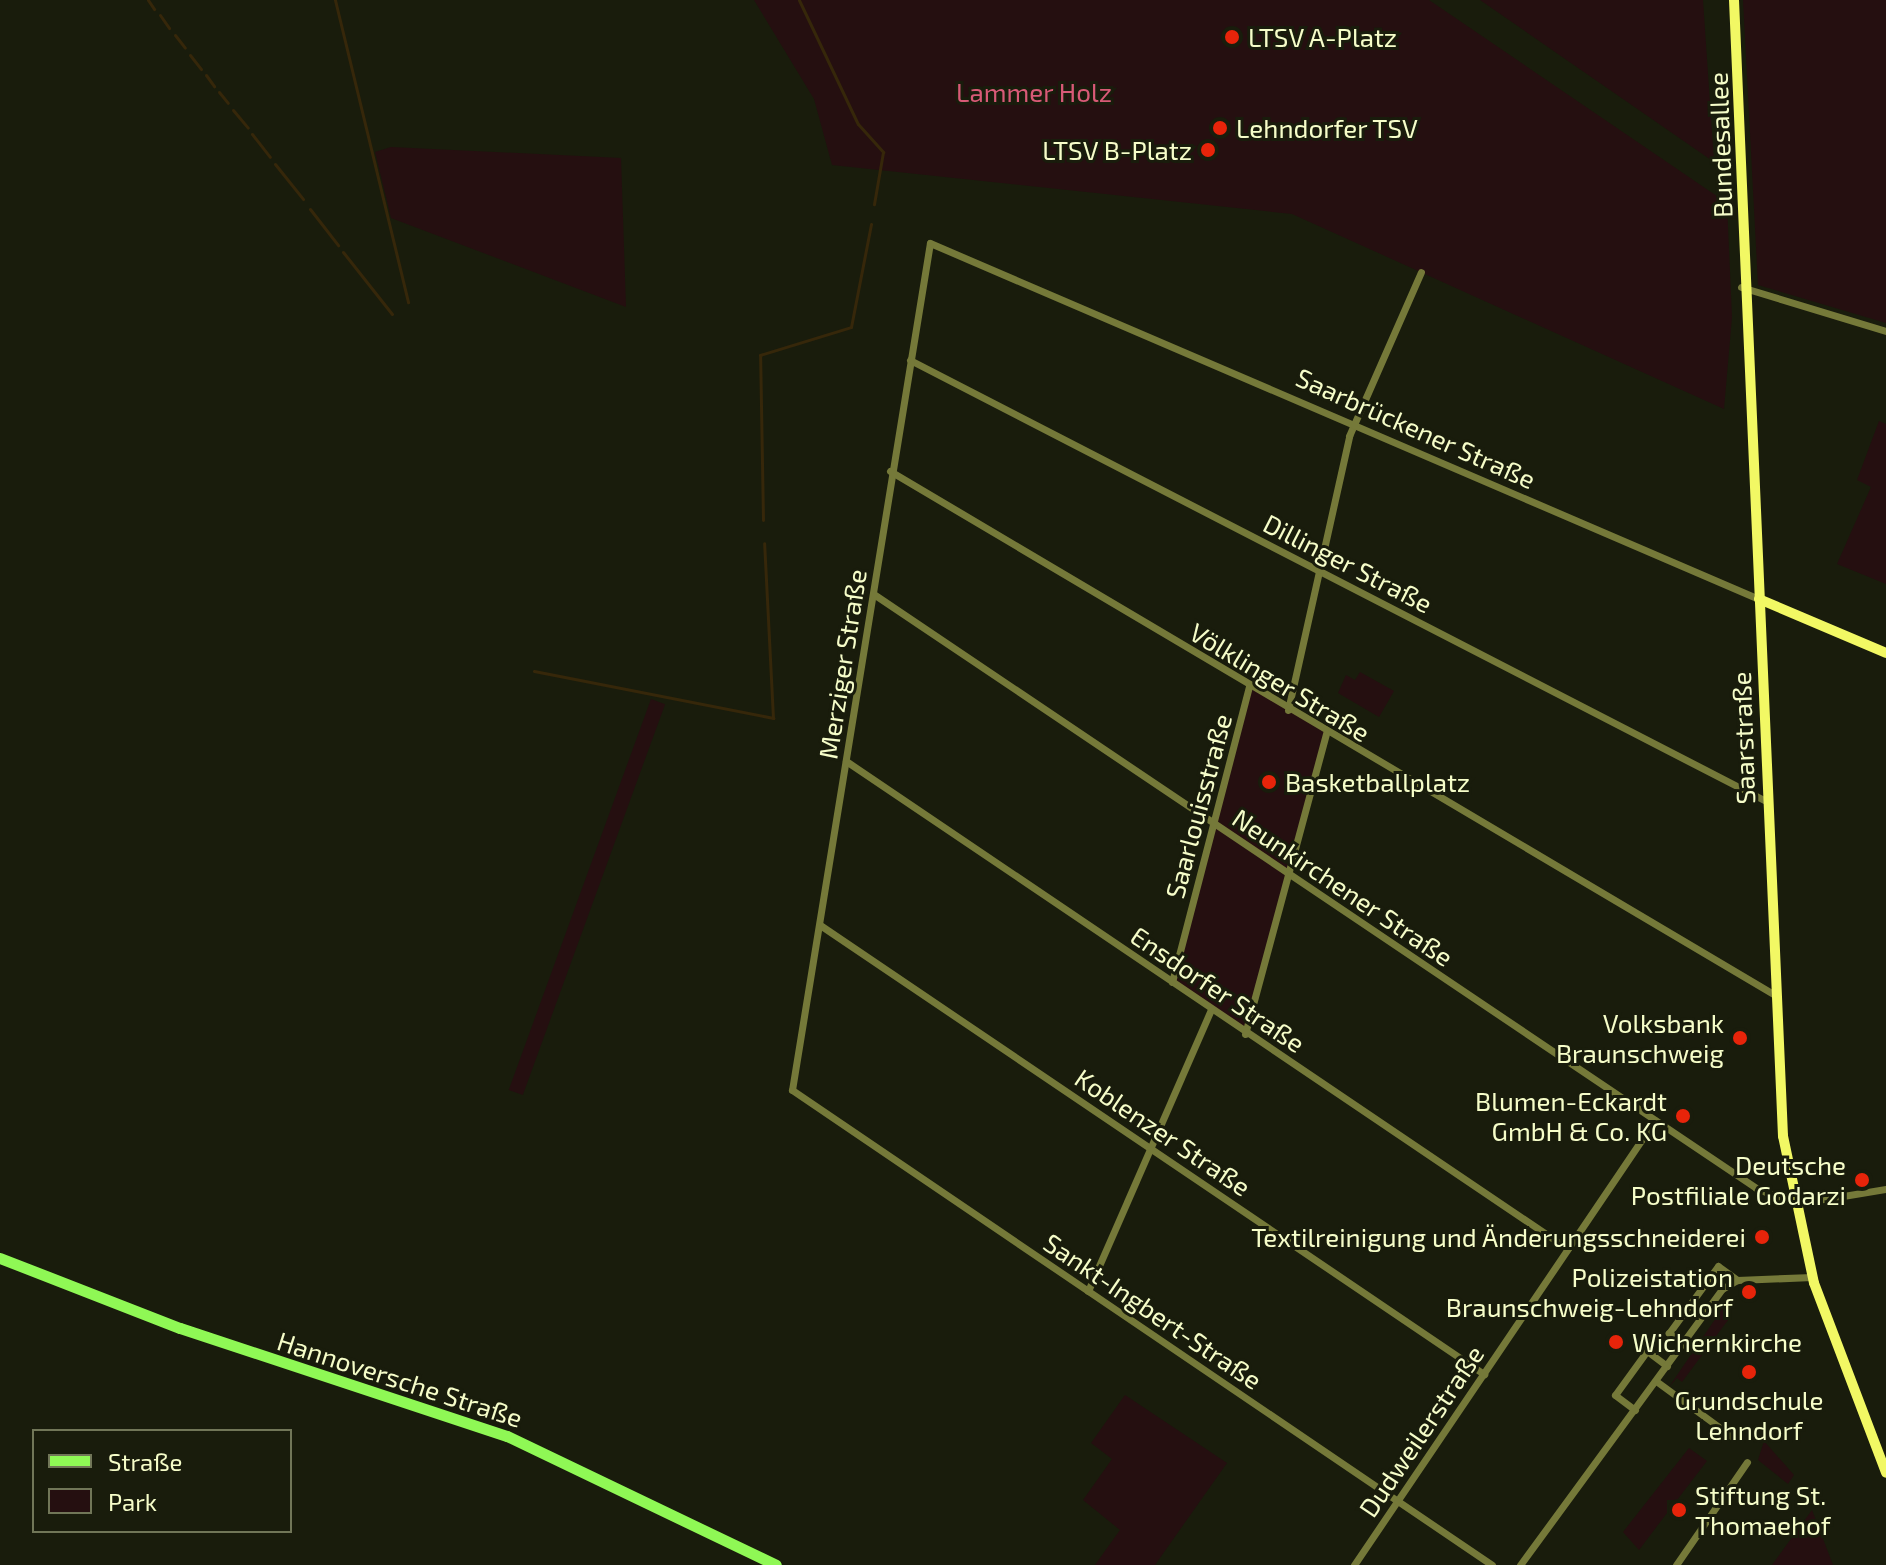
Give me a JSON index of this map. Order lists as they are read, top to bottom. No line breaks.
{"streets":{"main road":["Hannoversche Straße"],"street":["Bundesallee","Saarbrückener Straße","Dillinger Straße","Merziger Straße","Völklinger Straße","Saarstraße","Saarlouisstraße","Neunkirchener Straße","Ensdorfer Straße","Koblenzer Straße","Sankt-Ingbert-Straße","Dudweilerstraße"]},"crossings":[["Bundesallee","Saarstraße"],["Saarbrückener Straße","Merziger Straße"],["Saarbrückener Straße","Saarstraße"],["Dillinger Straße","Merziger Straße"],["Dillinger Straße","Saarstraße"],["Merziger Straße","Völklinger Straße"],["Merziger Straße","Neunkirchener Straße"],["Merziger Straße","Ensdorfer Straße"],["Merziger Straße","Koblenzer Straße"],["Merziger Straße","Sankt-Ingbert-Straße"],["Völklinger Straße","Saarstraße"],["Völklinger Straße","Saarlouisstraße"],["Saarstraße","Neunkirchener Straße"],["Saarlouisstraße","Neunkirchener Straße"],["Saarlouisstraße","Ensdorfer Straße"],["Neunkirchener Straße","Dudweilerstraße"],["Ensdorfer Straße","Dudweilerstraße"],["Koblenzer Straße","Dudweilerstraße"],["Sankt-Ingbert-Straße","Dudweilerstraße"]],"parks":["Lammer Holz"],"places":["LTSV A-Platz","Lehndorfer TSV","LTSV B-Platz","Basketballplatz","Volksbank Braunschweig","Blumen-Eckardt GmbH & Co. KG","Deutsche Postfiliale Godarzi","Textilreinigung und Änderungsschneiderei","Polizeistation Braunschweig-Lehndorf","Wichernkirche","Grundschule Lehndorf","Stiftung St. Thomaehof"],"legend":["Straße","Park"]}
